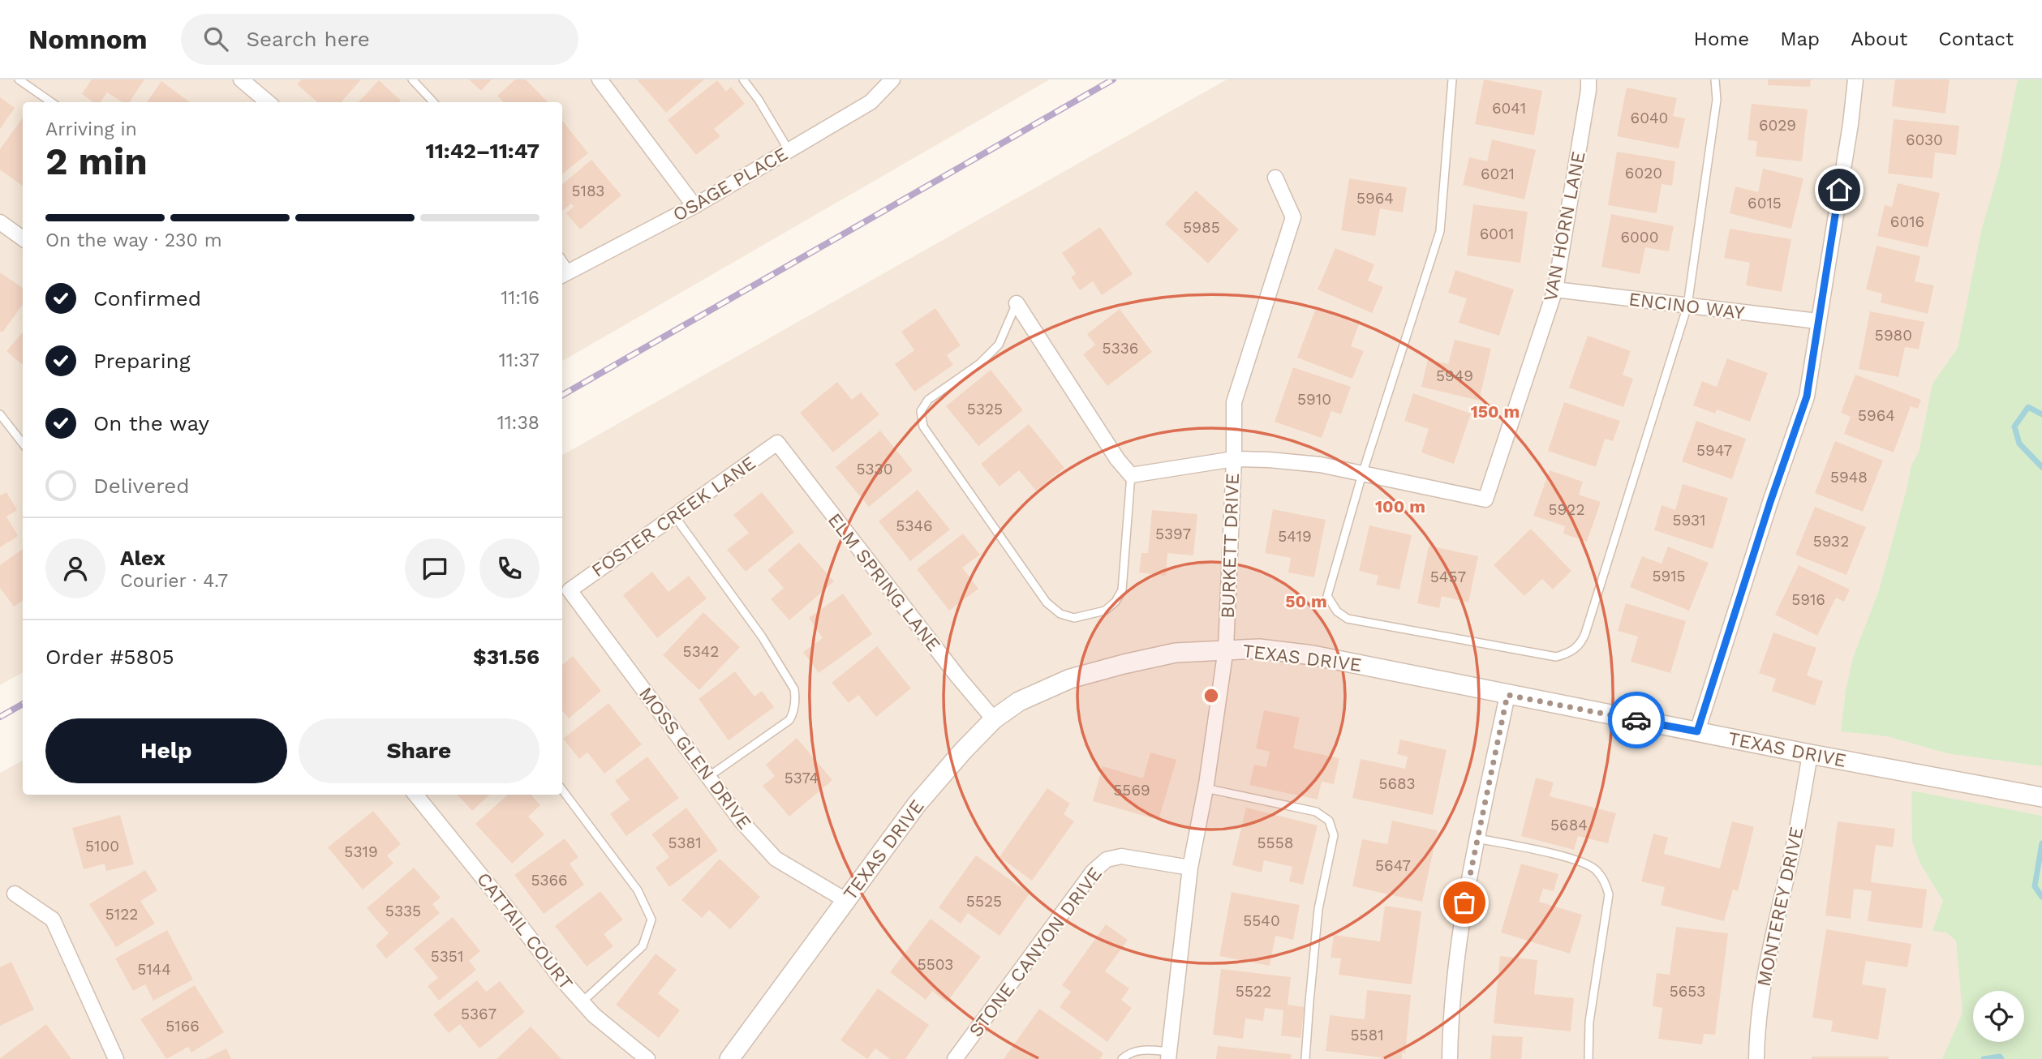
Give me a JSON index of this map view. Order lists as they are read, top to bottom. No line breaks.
{"streets":{"street":["OSAGE PLACE","VAN HORN LANE","ENCINO WAY","FOSTER CREEK LANE","BURKETT DRIVE","ELM SPRING LANE","TEXAS DRIVE","MOSS GLEN DRIVE","MONTEREY DRIVE","CATTAIL COURT","STONE CANYON DRIVE"]},"crossings":[["VAN HORN LANE","ENCINO WAY"],["FOSTER CREEK LANE","ELM SPRING LANE"],["FOSTER CREEK LANE","MOSS GLEN DRIVE"],["BURKETT DRIVE","TEXAS DRIVE"],["BURKETT DRIVE","STONE CANYON DRIVE"],["ELM SPRING LANE","TEXAS DRIVE"],["TEXAS DRIVE","MOSS GLEN DRIVE"],["TEXAS DRIVE","MONTEREY DRIVE"]],"house_numbers":["6041","6040","6029","6030","6020","6021","5183","5964","6015","6016","5985","6001","6000","5980","5336","5949","5910","5325","5964","5947","5330","5948","5922","5931","5346","5397","5419","5932","5915","5457","5916","5342","5374","5683","5569","5684","5381","5558","5100","5319","5647","5366","5525","5335","5122","5540","5351","5503","5144","5522","5653","5367","5166","5581"],"page":{"header":"Nomnom","search":"Search here","nav":["Home","Map","About","Contact"],"heading":["2 min","Arriving in","11:42–11:47"],"panel":["Alex","Courier · 4.7","Order #5805","$31.56"],"bar":"On the way · 230 m","list":[["Confirmed","11:16"],["Preparing","11:37"],["On the way","11:38"],"Delivered"],"buttons":["Help","Share"]},"rings":["150 m","100 m","50 m"]}
